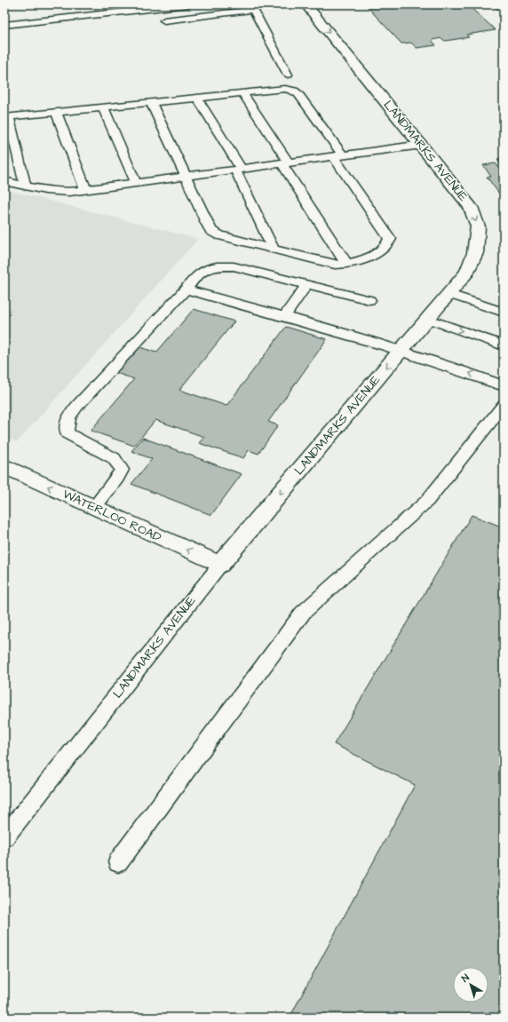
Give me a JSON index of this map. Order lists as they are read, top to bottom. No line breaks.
{"streets":{"street":["LANDMARKS AVENUE","WATERLOO ROAD"]},"crossings":[["LANDMARKS AVENUE","WATERLOO ROAD"]],"one_way":["WATERLOO ROAD"],"north":"top left"}
